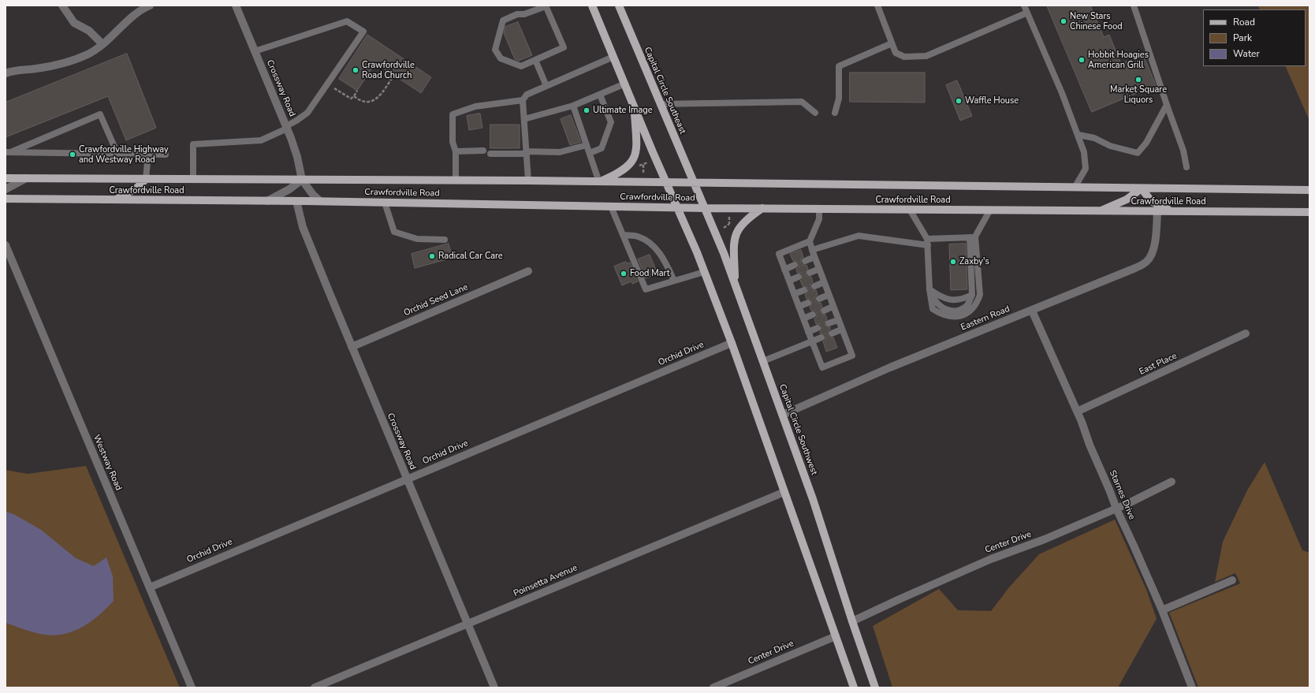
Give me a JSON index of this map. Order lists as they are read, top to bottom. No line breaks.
{"streets":{"main road":["Capital Circle Southeast","Crawfordville Road","Capital Circle Southwest"],"street":["Crossway Road","Orchid Seed Lane","Eastern Road","Orchid Drive","East Place","Westway Road","Starnes Drive","Center Drive","Poinsetta Avenue"]},"crossings":[["Crossway Road","Crawfordville Road"],["Crossway Road","Orchid Seed Lane"],["Crossway Road","Orchid Drive"],["Crossway Road","Poinsetta Avenue"],["Capital Circle Southeast","Crawfordville Road"],["Capital Circle Southeast","Capital Circle Southwest"],["Crawfordville Road","Eastern Road"],["Crawfordville Road","Capital Circle Southwest"],["Eastern Road","Capital Circle Southwest"],["Eastern Road","Starnes Drive"],["Orchid Drive","Westway Road"],["East Place","Starnes Drive"],["Capital Circle Southwest","Center Drive"],["Starnes Drive","Center Drive"]],"places":["New Stars Chinese Food","Hobbit Hoagies American Grill","Crawfordville Road Church","Market Square Liquors","Waffle House","Ultimate Image","Crawfordville Highway and Westway Road","Radical Car Care","Zaxby's","Food Mart"],"legend":["Road","Park","Water"]}
